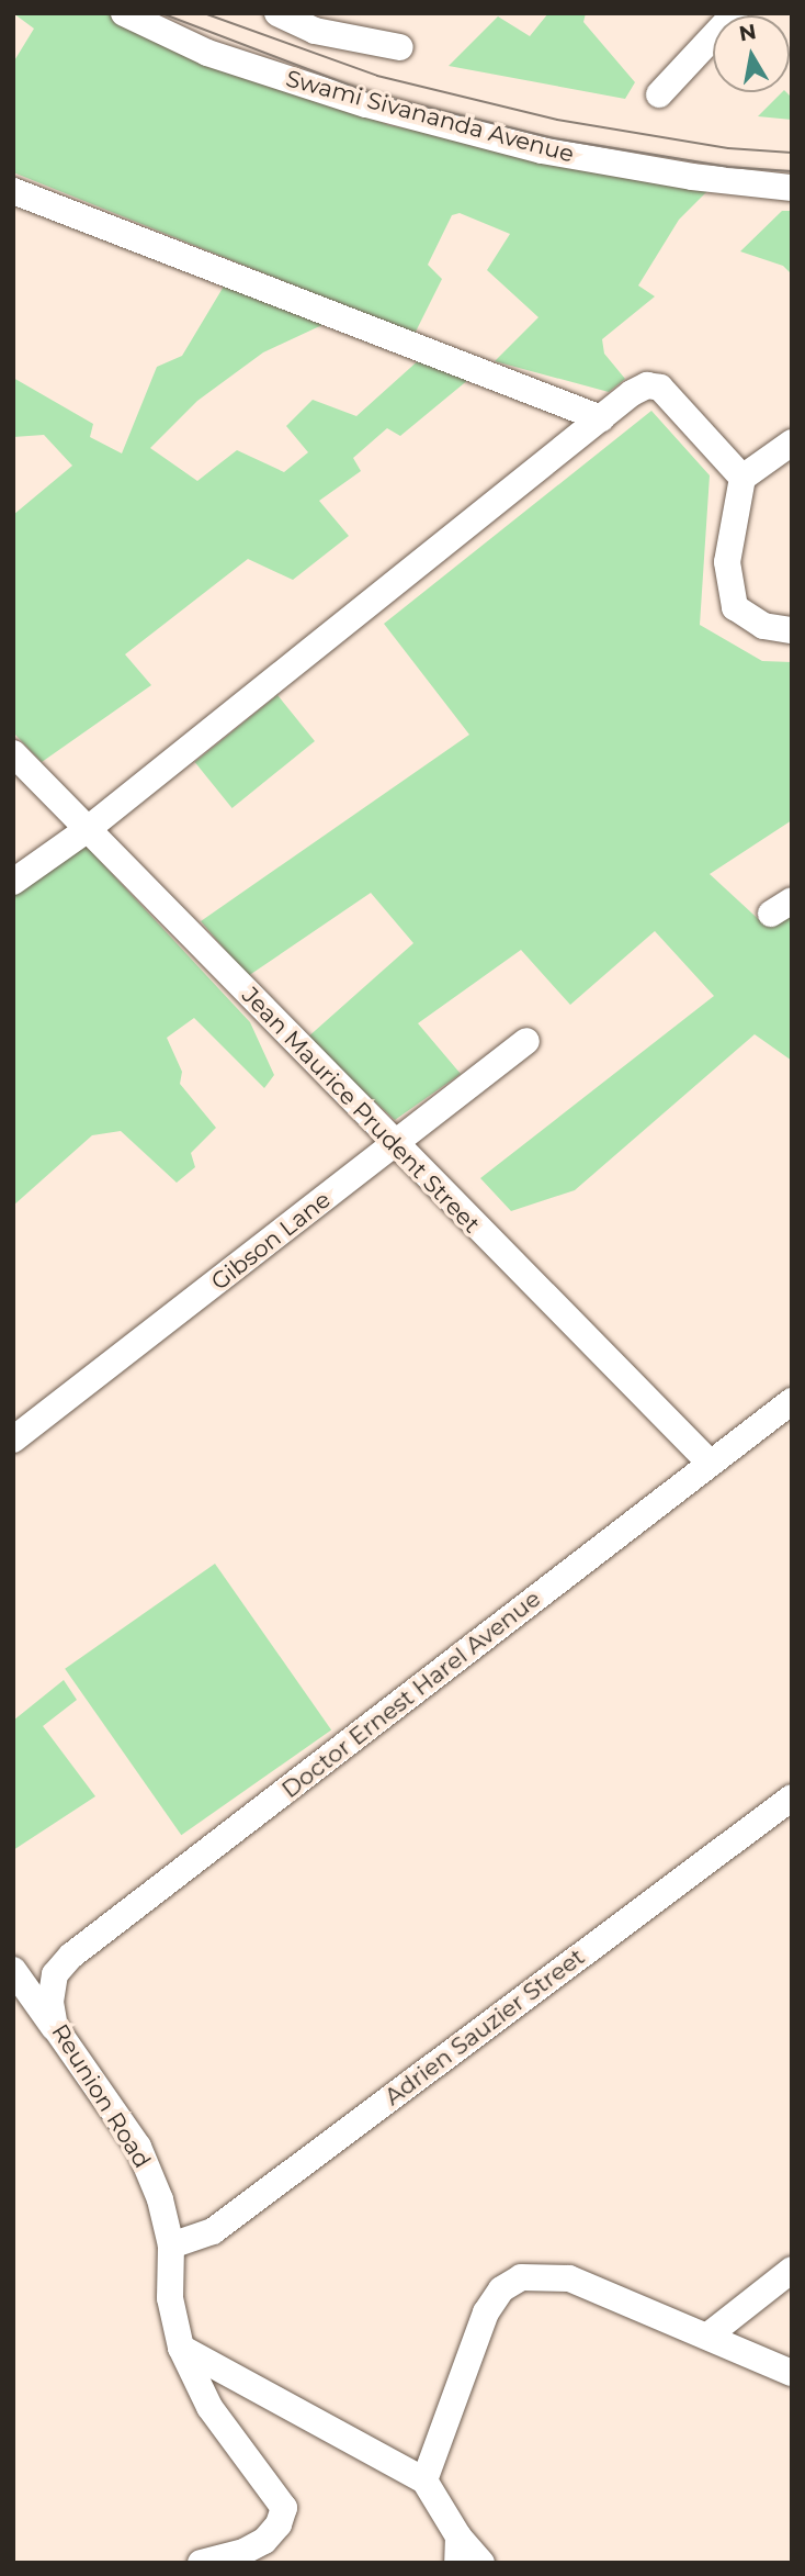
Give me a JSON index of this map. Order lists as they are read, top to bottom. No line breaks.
{"streets":{"street":["Swami Sivananda Avenue","Jean Maurice Prudent Street","Gibson Lane","Doctor Ernest Harel Avenue","Adrien Sauzier Street","Reunion Road"]},"crossings":[["Jean Maurice Prudent Street","Gibson Lane"],["Jean Maurice Prudent Street","Doctor Ernest Harel Avenue"],["Doctor Ernest Harel Avenue","Reunion Road"],["Adrien Sauzier Street","Reunion Road"]],"north":"top"}
